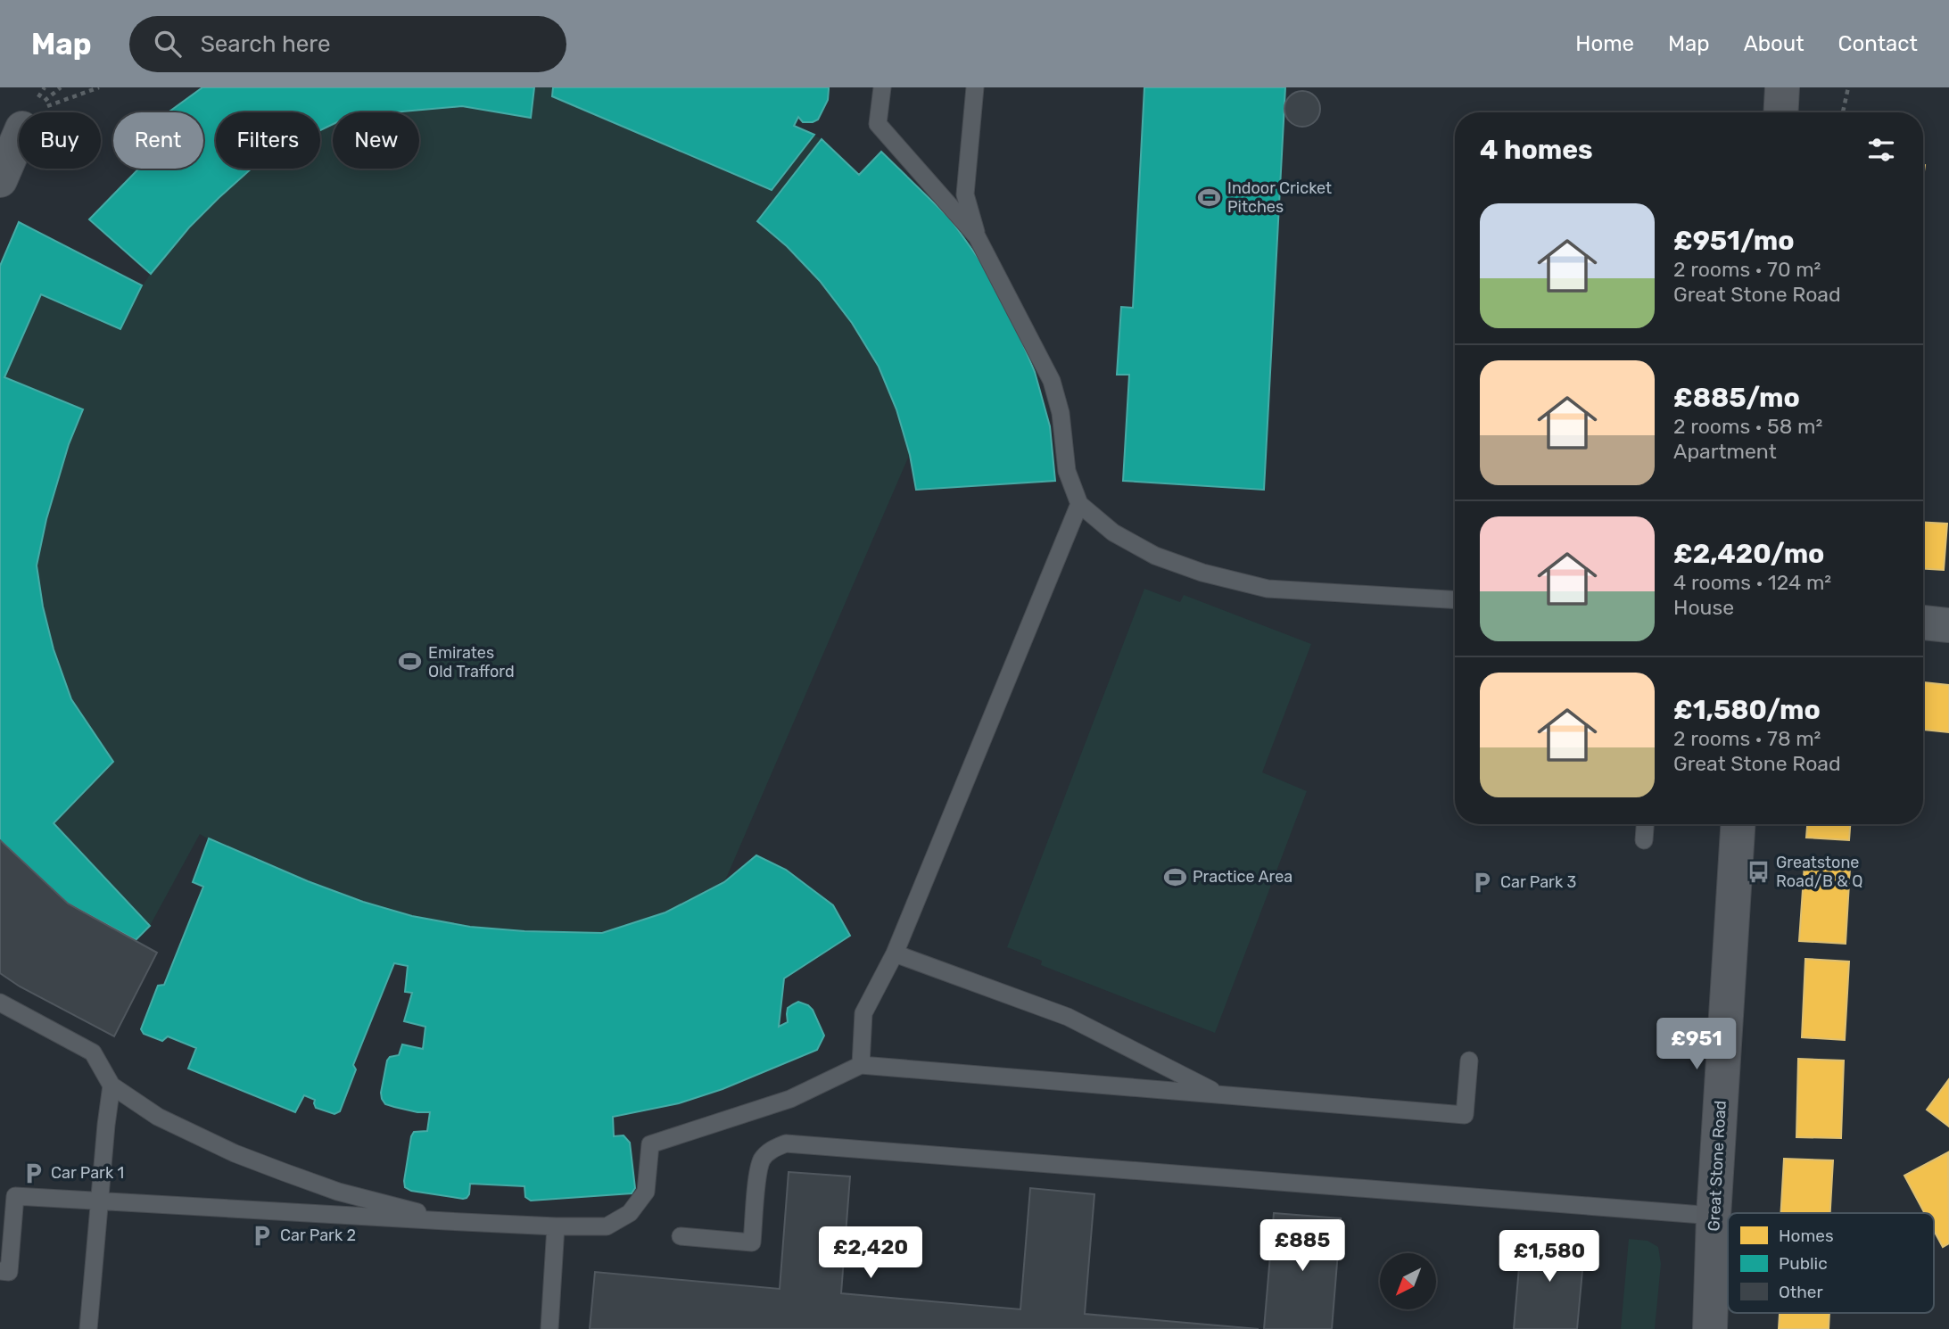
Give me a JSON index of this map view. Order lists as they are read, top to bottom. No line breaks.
{"streets":{"street":["Great Stone Road"]},"places":{"sports":["Indoor Cricket Pitches","Emirates Old Trafford","Practice Area"],"bus stop":["Greatstone Road/B & Q"],"parking":["Car Park 3","Car Park 1","Car Park 2"]},"legend":["Homes","Public","Other"],"north":"bottom left","page":{"header":"Map","search":"Search here","nav":["Home","Map","About","Contact"],"chip":["Buy","Rent","Filters","New"],"heading":"4 homes","list":[{"name":"£951/mo","note":"2 rooms · 70 m² · Great Stone Road"},{"name":"£885/mo","note":"2 rooms · 58 m² · Apartment"},{"name":"£2,420/mo","note":"4 rooms · 124 m² · House"},{"name":"£1,580/mo","note":"2 rooms · 78 m² · Great Stone Road"}],"price":["£951","£885","£2,420","£1,580"]}}
